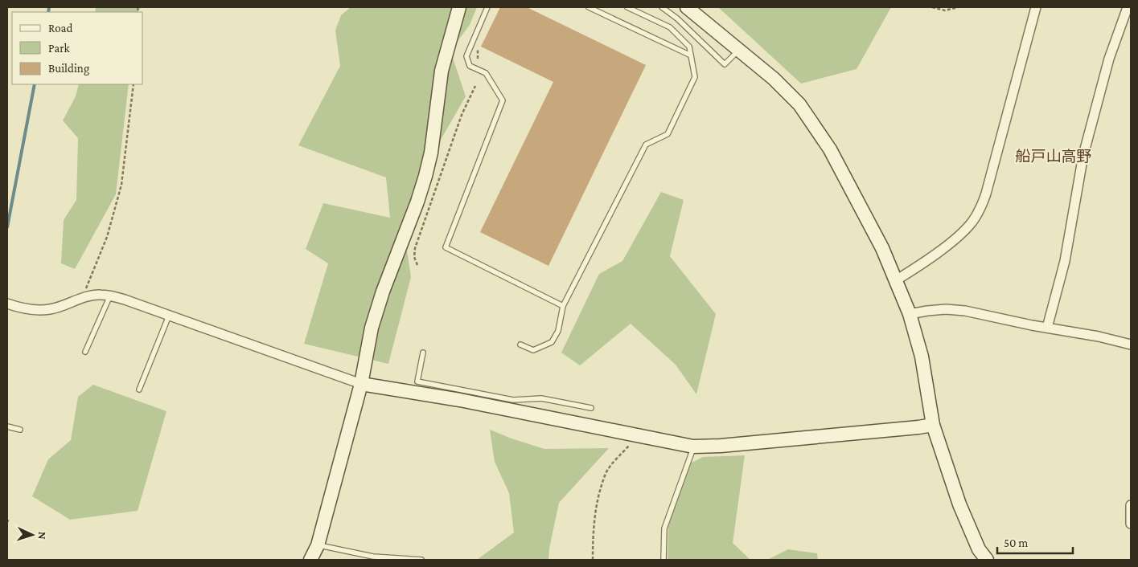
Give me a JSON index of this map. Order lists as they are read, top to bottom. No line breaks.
{"districts":["船戸山高野"],"legend":["Road","Park","Building"],"scale_bar":"50 m","north":"right"}
